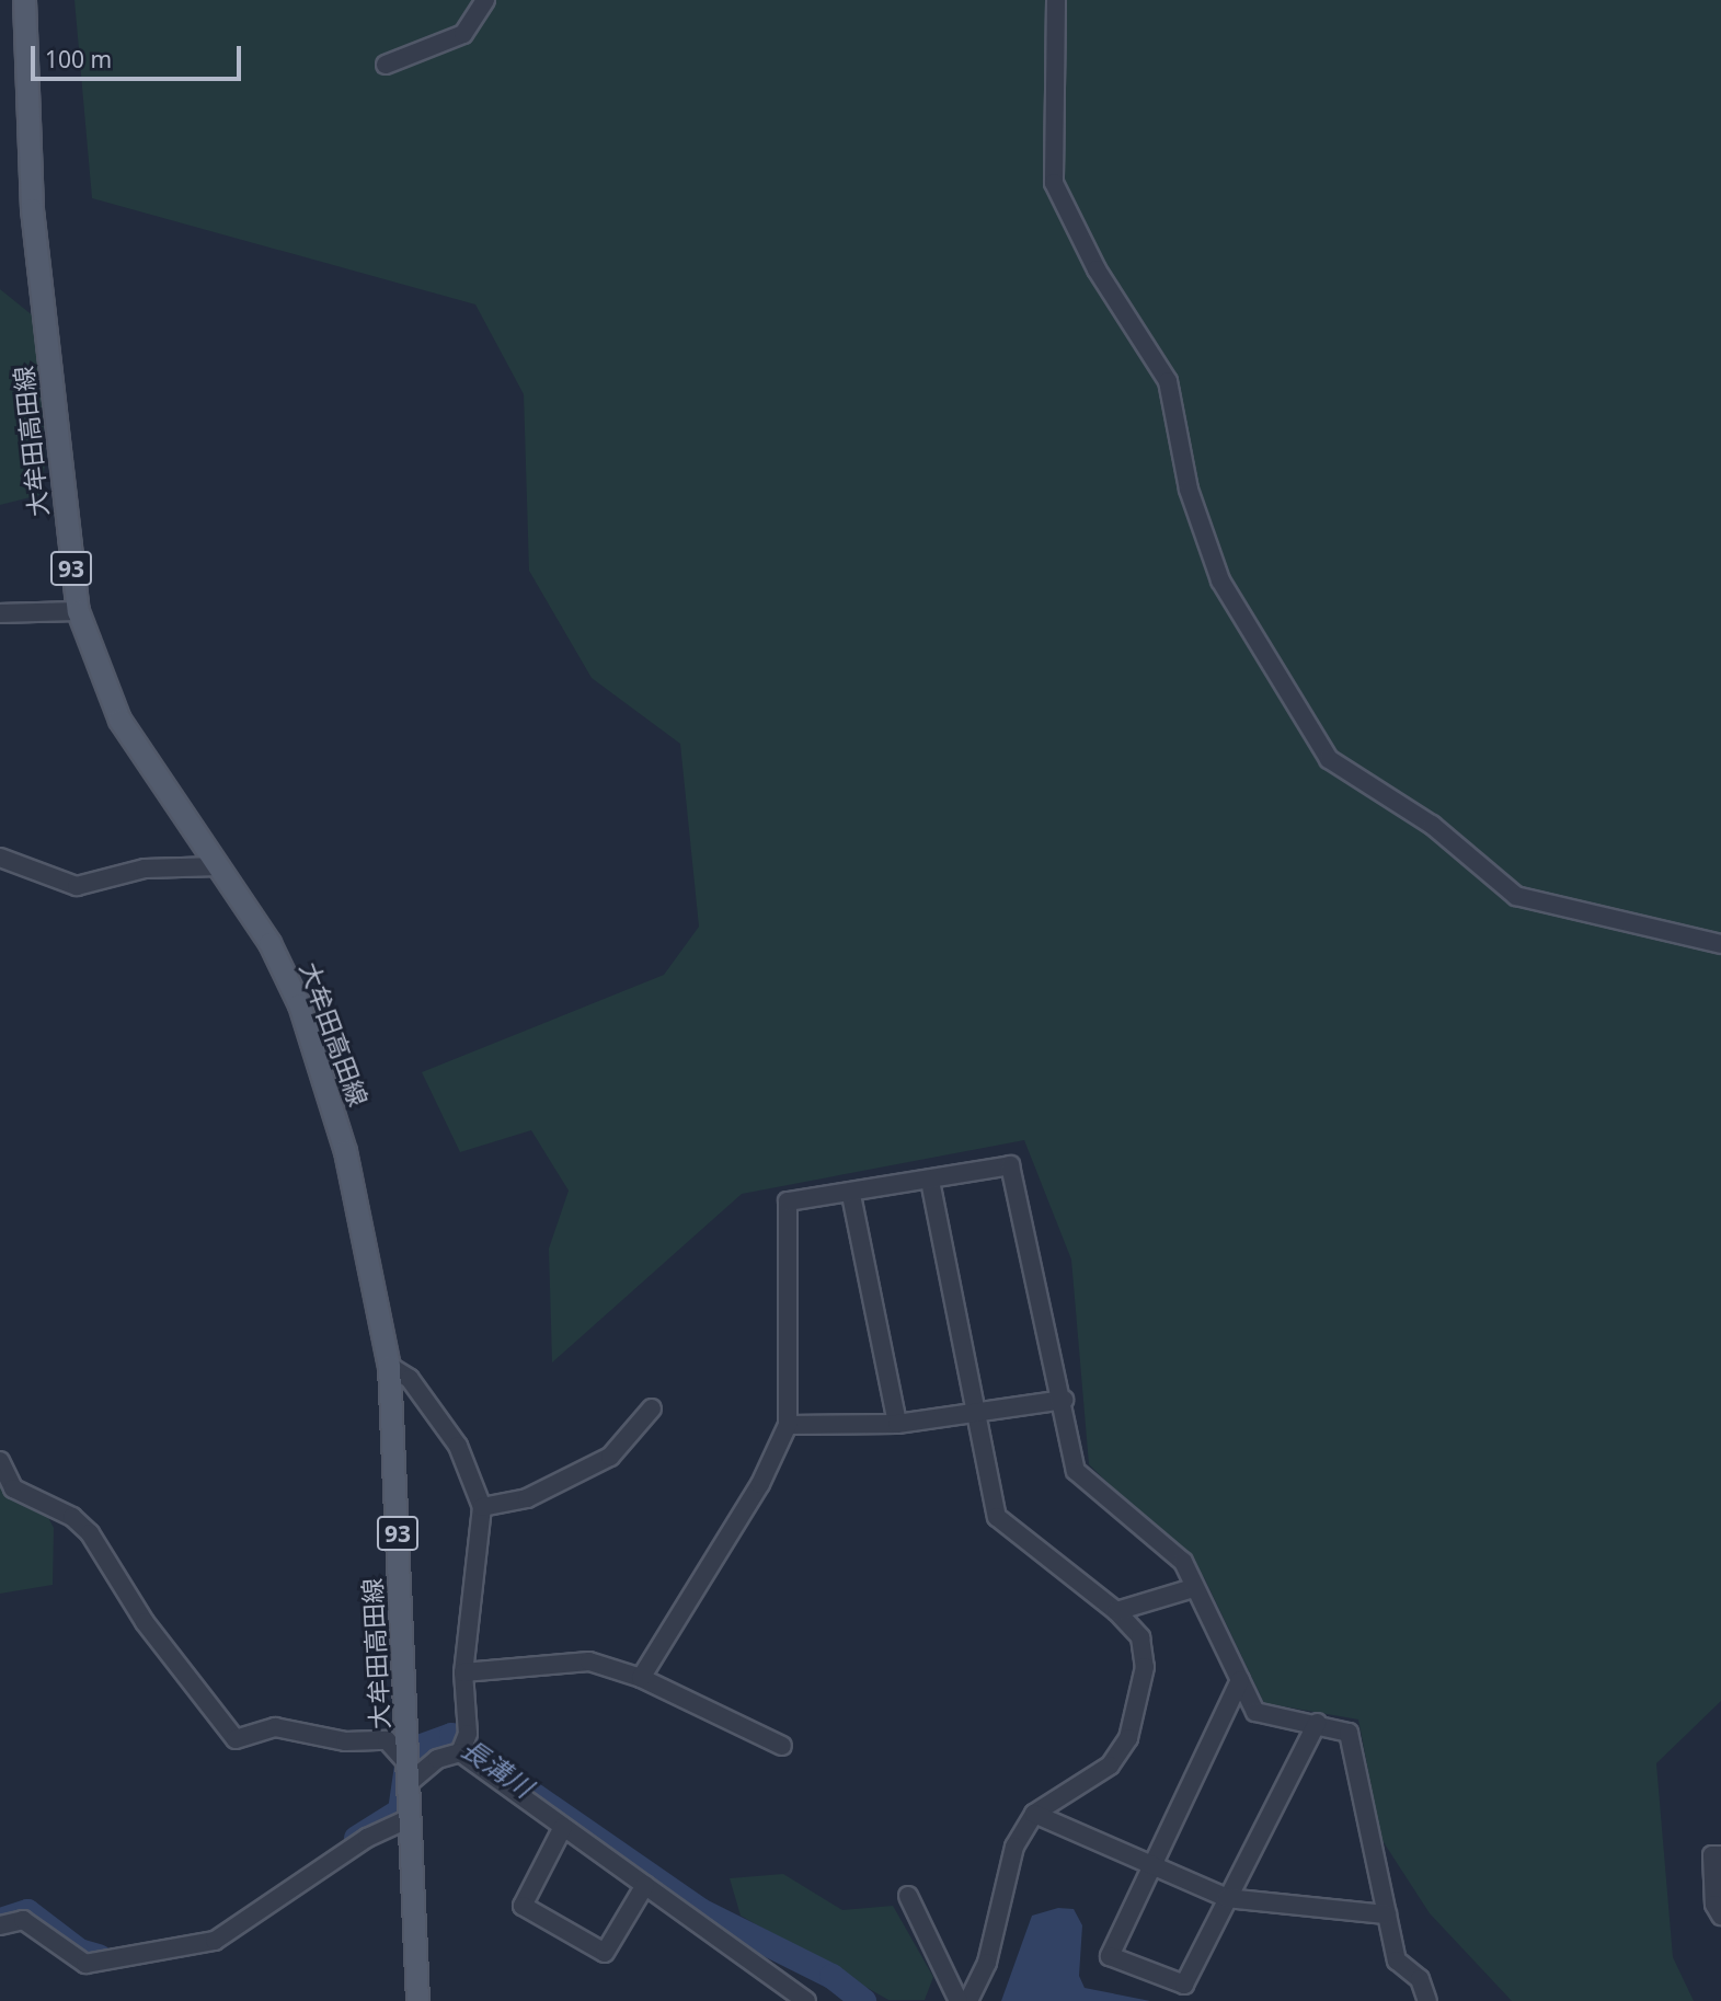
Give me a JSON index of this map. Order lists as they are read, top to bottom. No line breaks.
{"streets":{"main road":["大牟田高田線","93"]},"water":["長溝川"],"scale_bar":"100 m"}
